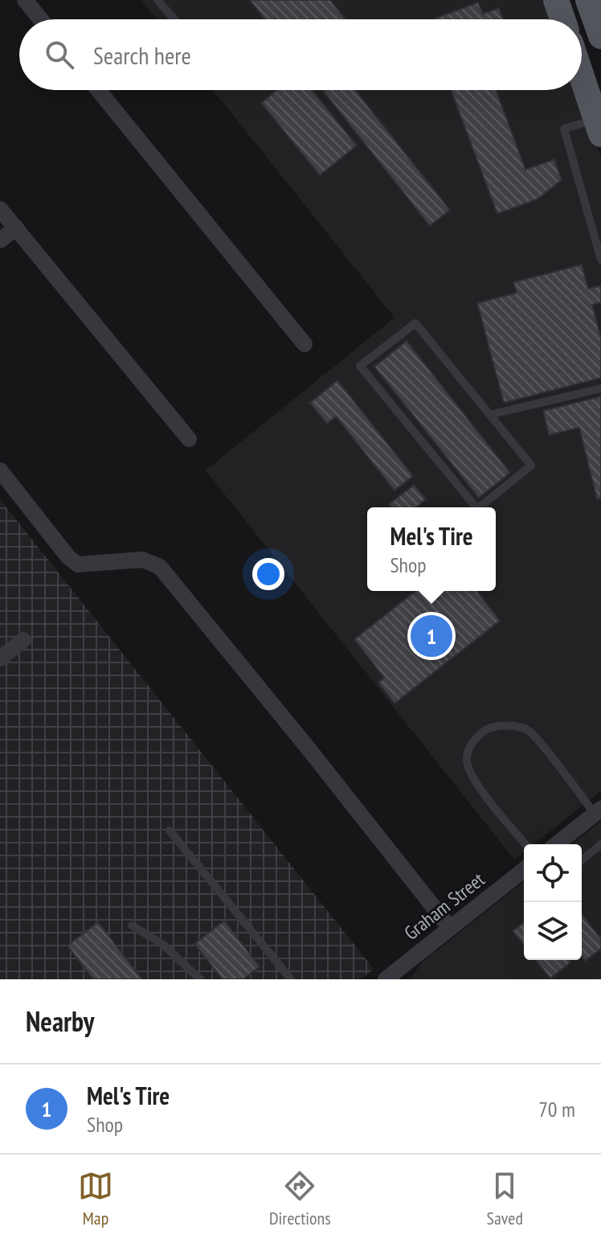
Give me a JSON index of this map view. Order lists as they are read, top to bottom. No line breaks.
{"streets":{"street":["Graham Street"]},"page":{"search":"Search here","popup":["Mel's Tire","Shop"],"pins":"1","heading":"Nearby","list":[{"mark":"1","name":"Mel's Tire","note":"Shop","value":"70 m"}],"nav":["Map","Directions","Saved"]}}
